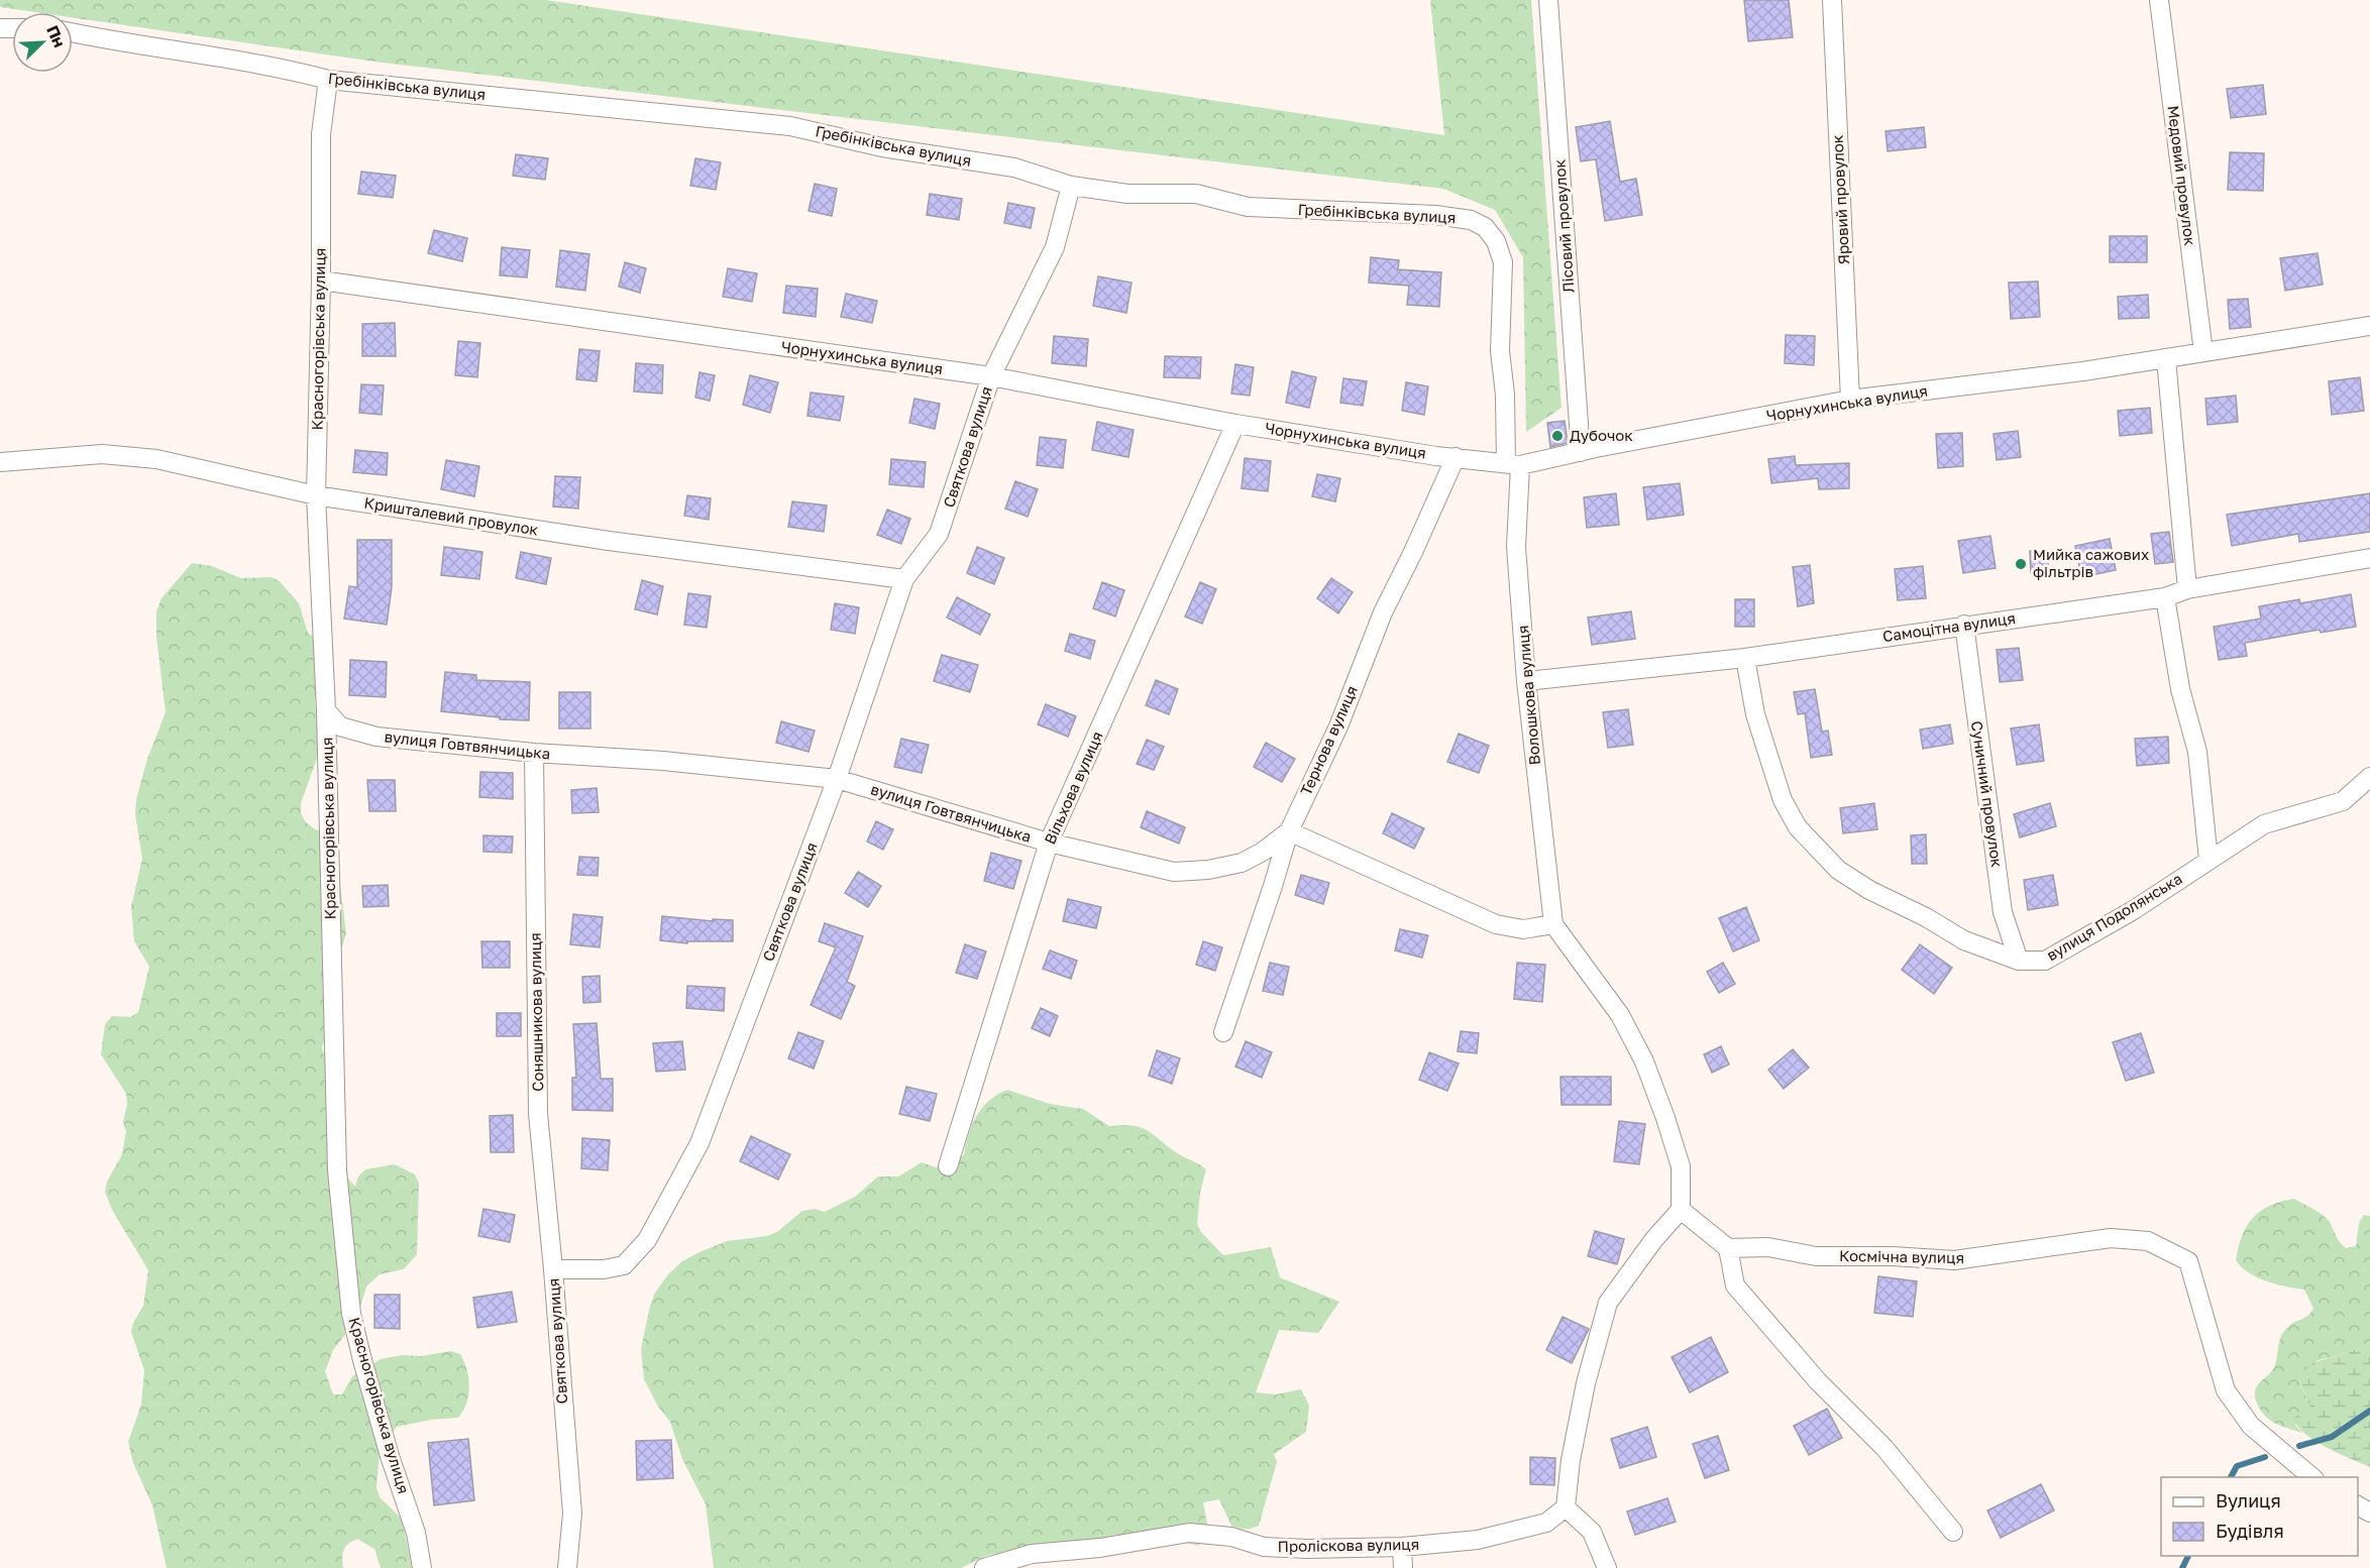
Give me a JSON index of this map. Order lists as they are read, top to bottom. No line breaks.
{"streets":{"street":["Гребінківська вулиця","Медовий провулок","Яровий провулок","Лісовий провулок","Красногорівська вулиця","Чорнухинська вулиця","Святкова вулиця","Кришталевий провулок","Самоцітна вулиця","Волошкова вулиця","Тернова вулиця","вулиця Говтвянчицька","Вільхова вулиця","Суничний провулок","вулиця Подолянська","Соняшникова вулиця","Космічна вулиця","Проліскова вулиця"]},"crossings":[["Гребінківська вулиця","Красногорівська вулиця"],["Гребінківська вулиця","Чорнухинська вулиця"],["Гребінківська вулиця","Святкова вулиця"],["Гребінківська вулиця","Волошкова вулиця"],["Медовий провулок","Чорнухинська вулиця"],["Яровий провулок","Чорнухинська вулиця"],["Лісовий провулок","Чорнухинська вулиця"],["Красногорівська вулиця","Чорнухинська вулиця"],["Красногорівська вулиця","Кришталевий провулок"],["Красногорівська вулиця","вулиця Говтвянчицька"],["Чорнухинська вулиця","Святкова вулиця"],["Чорнухинська вулиця","Волошкова вулиця"],["Чорнухинська вулиця","Тернова вулиця"],["Чорнухинська вулиця","Вільхова вулиця"],["Святкова вулиця","Кришталевий провулок"],["Святкова вулиця","вулиця Говтвянчицька"],["Святкова вулиця","Соняшникова вулиця"],["Самоцітна вулиця","Волошкова вулиця"],["Самоцітна вулиця","Суничний провулок"],["Самоцітна вулиця","вулиця Подолянська"],["Тернова вулиця","вулиця Говтвянчицька"],["вулиця Говтвянчицька","Вільхова вулиця"],["вулиця Говтвянчицька","Соняшникова вулиця"],["Суничний провулок","вулиця Подолянська"]],"places":["Дубочок","Мийка сажових фільтрів"],"legend":["Вулиця","Будівля"],"north":"top right"}
